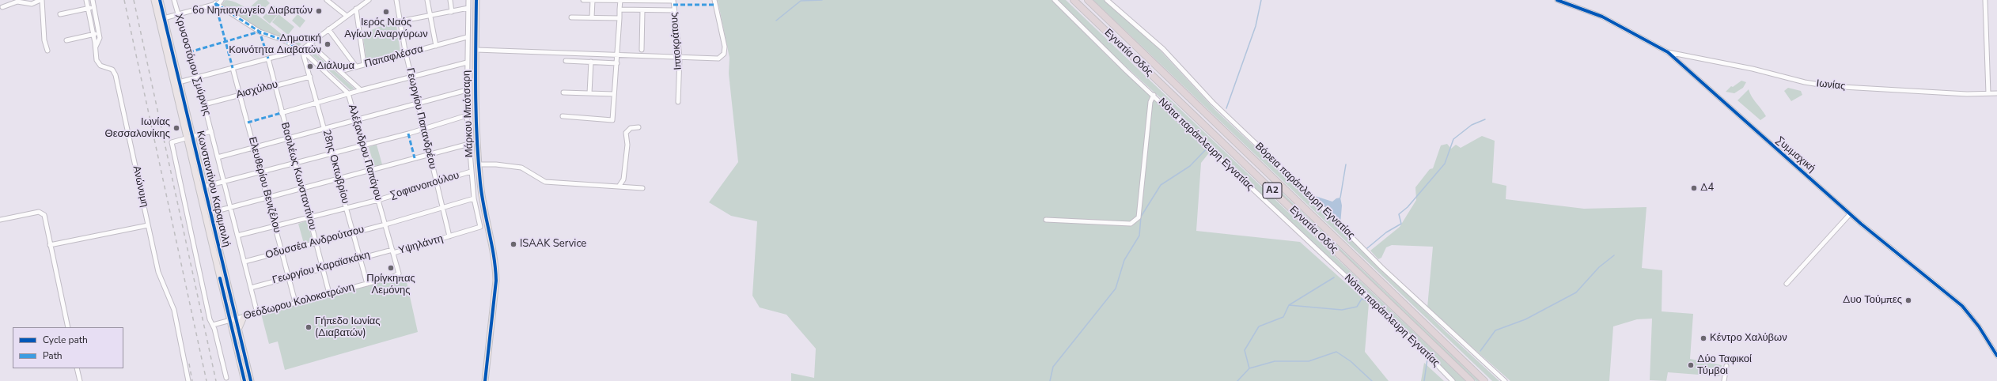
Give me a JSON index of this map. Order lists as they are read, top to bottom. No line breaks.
{"streets":{"highway":["Εγνατία Οδός","Α2"],"main road":["Κωνσταντίνου Καραμανλή"],"street":["Ιπποκράτους","Παπαφλέσσα","Χρυσοστόμου Σμύρνης","Ιωνίας","Αισχύλου","Μάρκου Μπότσαρη","Γεωργίου Παπανδρέου","Νότια παράπλευρη Εγνατίας","Αλέξανδρου Παπάγου","Συμμαχική","28ης Οκτωβρίου","Βασιλέως Κωνσταντίνου","Ελευθερίου Βενιζέλου","Σοφιανοπούλου","Ανώνυμη","Βόρεια παράπλευρη Εγνατίας","Οδυσσέα Ανδρούτσου","Υψηλάντη","Γεωργίου Καραϊσκάκη","Θεόδωρου Κολοκοτρώνη"]},"crossings":[["Παπαφλέσσα","Μάρκου Μπότσαρη"],["Παπαφλέσσα","Γεωργίου Παπανδρέου"],["Χρυσοστόμου Σμύρνης","Αισχύλου"],["Χρυσοστόμου Σμύρνης","Σοφιανοπούλου"],["Χρυσοστόμου Σμύρνης","Οδυσσέα Ανδρούτσου"],["Χρυσοστόμου Σμύρνης","Γεωργίου Καραϊσκάκη"],["Χρυσοστόμου Σμύρνης","Θεόδωρου Κολοκοτρώνη"],["Ιωνίας","Συμμαχική"],["Αισχύλου","28ης Οκτωβρίου"],["Αισχύλου","Βασιλέως Κωνσταντίνου"],["Αισχύλου","Ελευθερίου Βενιζέλου"],["Μάρκου Μπότσαρη","Σοφιανοπούλου"],["Μάρκου Μπότσαρη","Οδυσσέα Ανδρούτσου"],["Μάρκου Μπότσαρη","Υψηλάντη"],["Γεωργίου Παπανδρέου","Σοφιανοπούλου"],["Γεωργίου Παπανδρέου","Οδυσσέα Ανδρούτσου"],["Γεωργίου Παπανδρέου","Υψηλάντη"],["Αλέξανδρου Παπάγου","28ης Οκτωβρίου"],["Αλέξανδρου Παπάγου","Σοφιανοπούλου"],["Αλέξανδρου Παπάγου","Οδυσσέα Ανδρούτσου"],["Αλέξανδρου Παπάγου","Υψηλάντη"],["Αλέξανδρου Παπάγου","Γεωργίου Καραϊσκάκη"],["Αλέξανδρου Παπάγου","Θεόδωρου Κολοκοτρώνη"],["28ης Οκτωβρίου","Σοφιανοπούλου"],["28ης Οκτωβρίου","Οδυσσέα Ανδρούτσου"],["28ης Οκτωβρίου","Γεωργίου Καραϊσκάκη"],["28ης Οκτωβρίου","Θεόδωρου Κολοκοτρώνη"],["Βασιλέως Κωνσταντίνου","Σοφιανοπούλου"],["Βασιλέως Κωνσταντίνου","Οδυσσέα Ανδρούτσου"],["Βασιλέως Κωνσταντίνου","Γεωργίου Καραϊσκάκη"],["Βασιλέως Κωνσταντίνου","Θεόδωρου Κολοκοτρώνη"],["Ελευθερίου Βενιζέλου","Σοφιανοπούλου"],["Ελευθερίου Βενιζέλου","Οδυσσέα Ανδρούτσου"],["Ελευθερίου Βενιζέλου","Γεωργίου Καραϊσκάκη"],["Ελευθερίου Βενιζέλου","Θεόδωρου Κολοκοτρώνη"],["Κωνσταντίνου Καραμανλή","Θεόδωρου Κολοκοτρώνη"],["Υψηλάντη","Γεωργίου Καραϊσκάκη"]],"places":["6ο Νηπιαγωγείο Διαβατών","Ιερός Ναός Αγίων Αναργύρων","Δημοτική Κοινότητα Διαβατών","Διάλυμα","Ιωνίας Θεσσαλονίκης","Δ4","ISAAK Service","Πρίγκηπας Λεμόνης","Δυο Τούμπες","Γήπεδο Ιωνίας (Διαβατών)","Κέντρο Χαλύβων","Δύο Ταφικοί Τύμβοι"],"legend":["Cycle path","Path"]}
